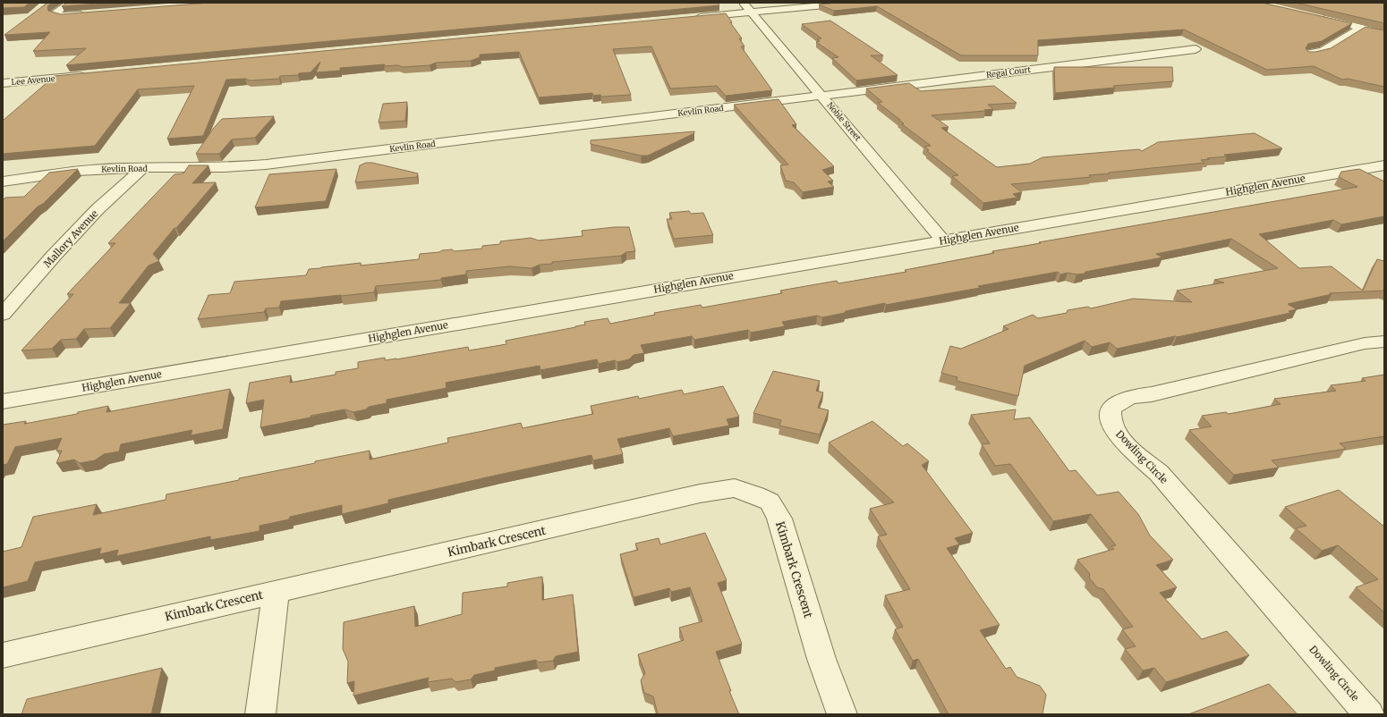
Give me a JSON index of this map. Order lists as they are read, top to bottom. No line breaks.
{"streets":{"street":["Regal Court","Lee Avenue","Kevlin Road","Noble Street","Highglen Avenue","Mallory Avenue","Dowling Circle","Kimbark Crescent"]},"crossings":[["Regal Court","Kevlin Road"],["Regal Court","Noble Street"],["Kevlin Road","Noble Street"],["Kevlin Road","Mallory Avenue"],["Noble Street","Highglen Avenue"]]}
